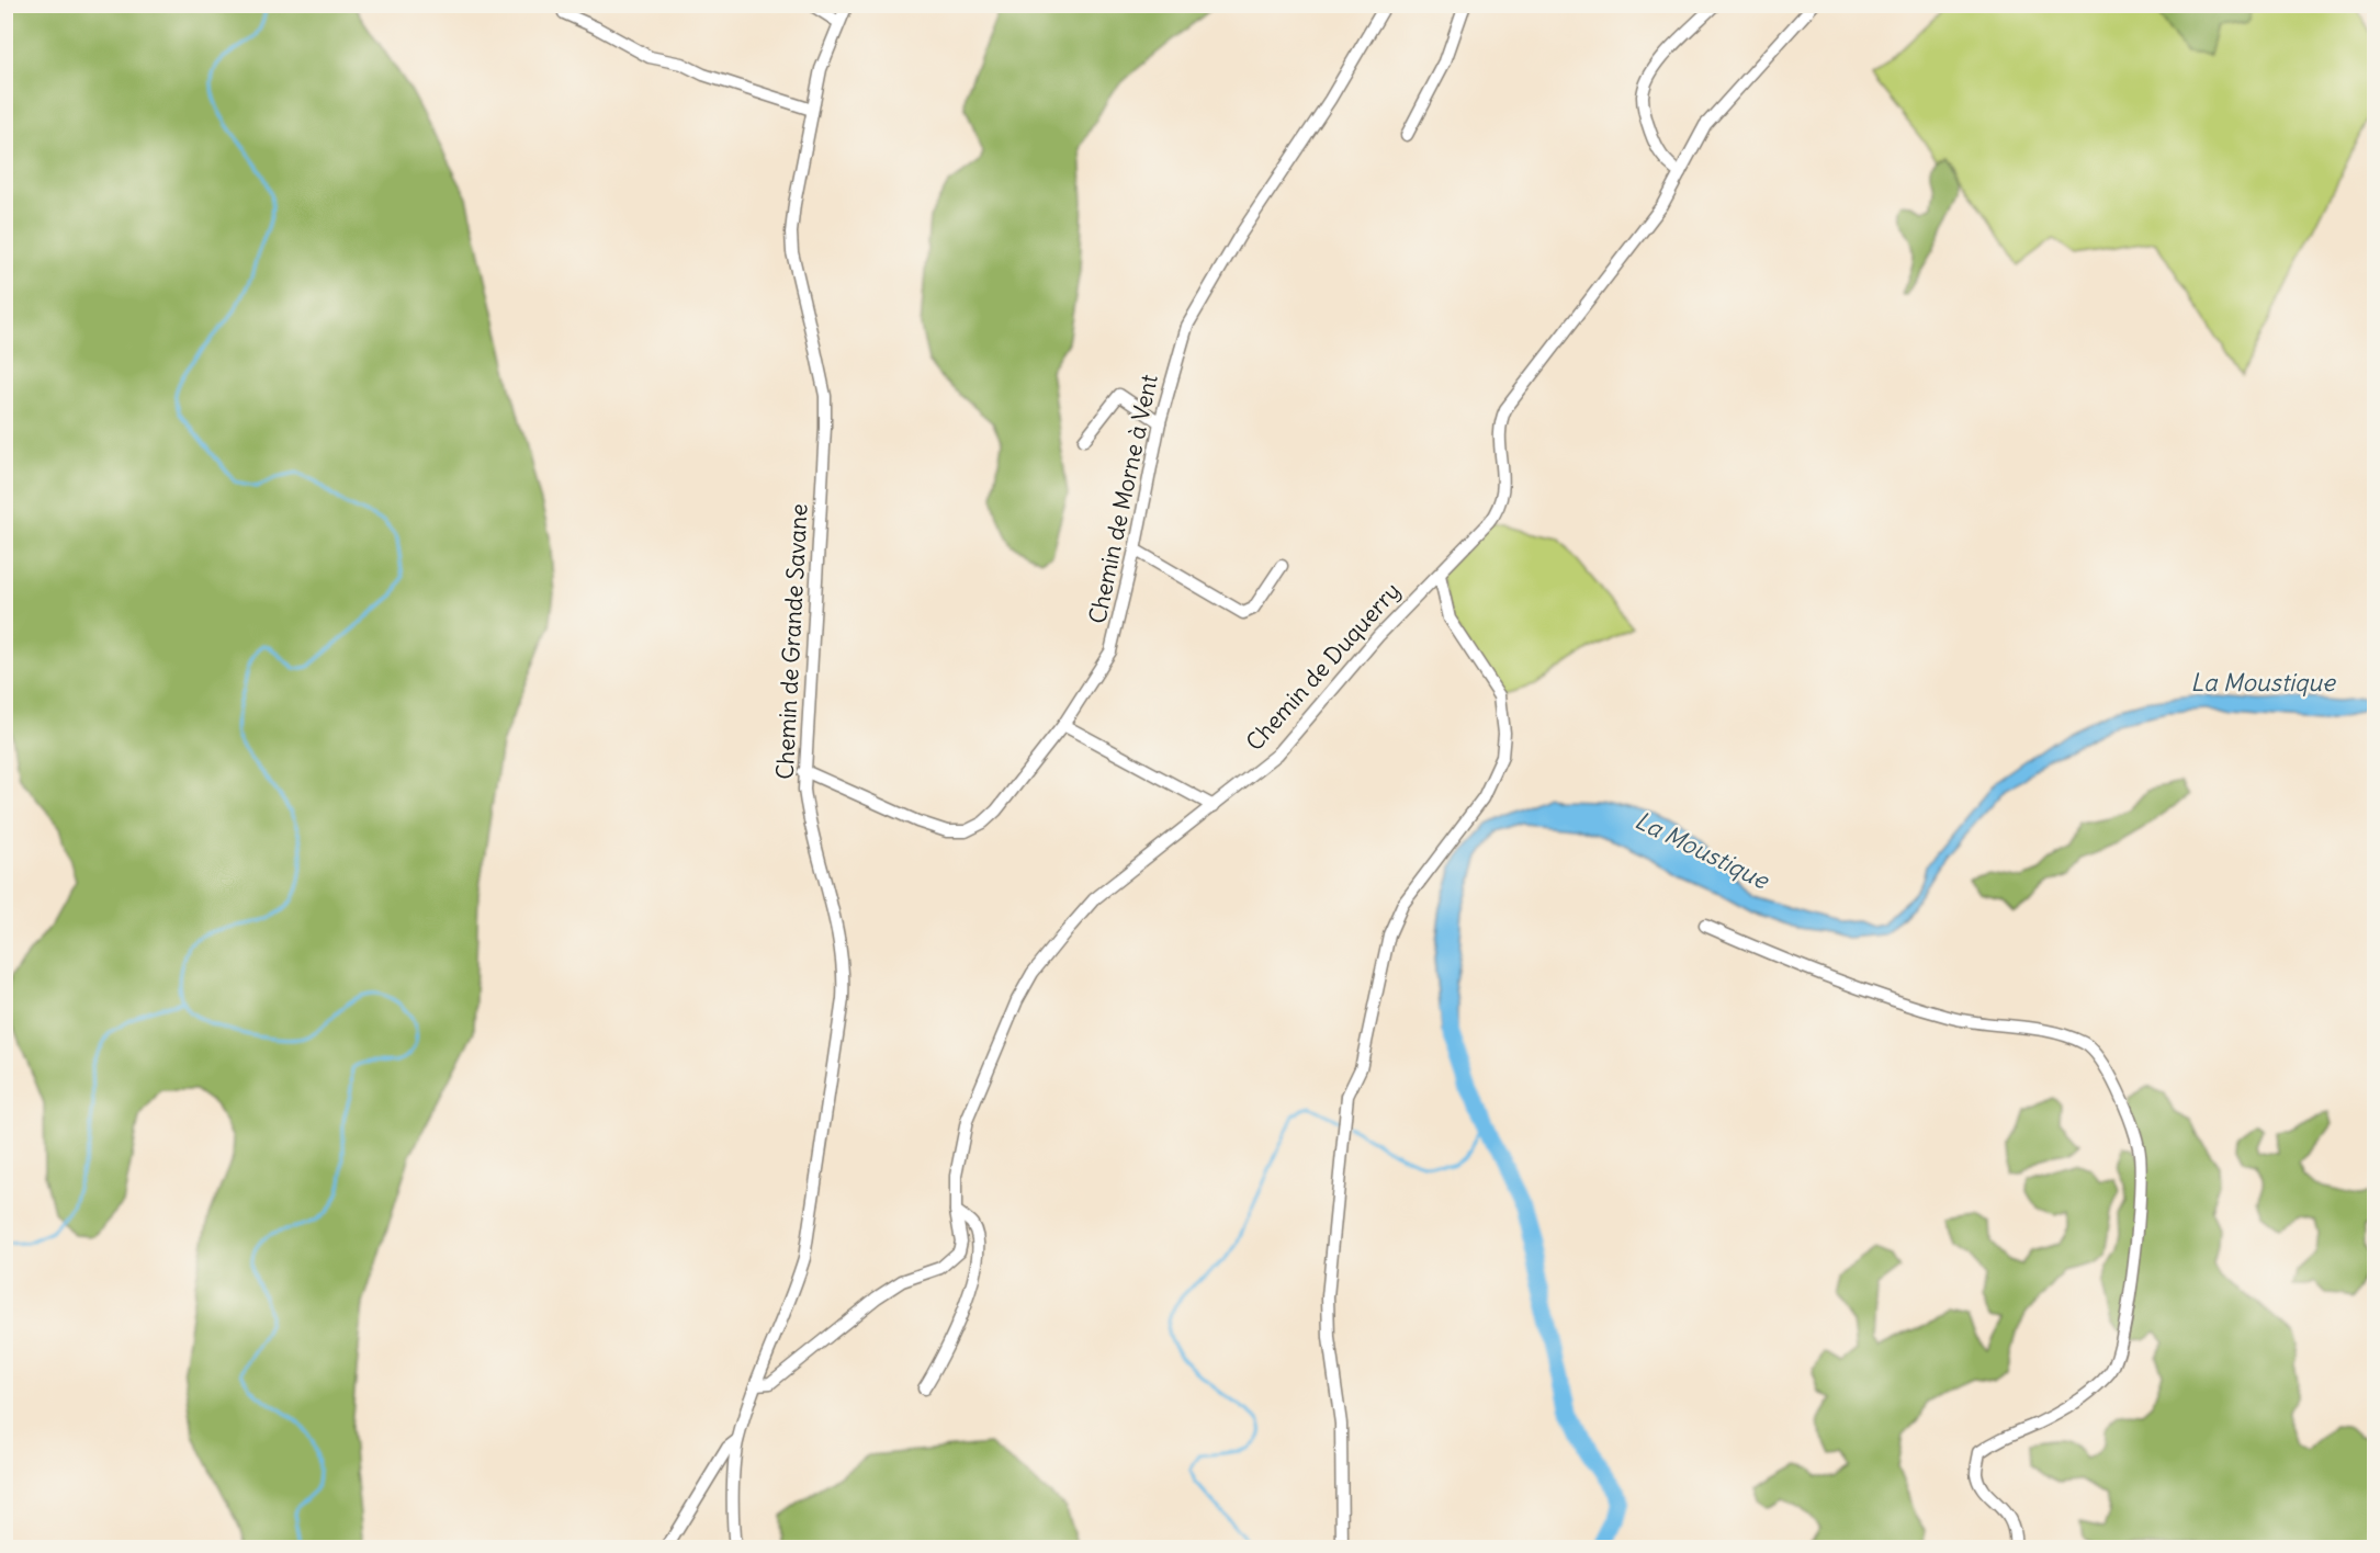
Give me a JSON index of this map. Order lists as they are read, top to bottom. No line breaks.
{"streets":{"street":["Chemin de Morne à Vent","Chemin de Grande Savane","Chemin de Duquerry"]},"crossings":[["Chemin de Morne à Vent","Chemin de Grande Savane"],["Chemin de Grande Savane","Chemin de Duquerry"]],"water":["La Moustique"]}
